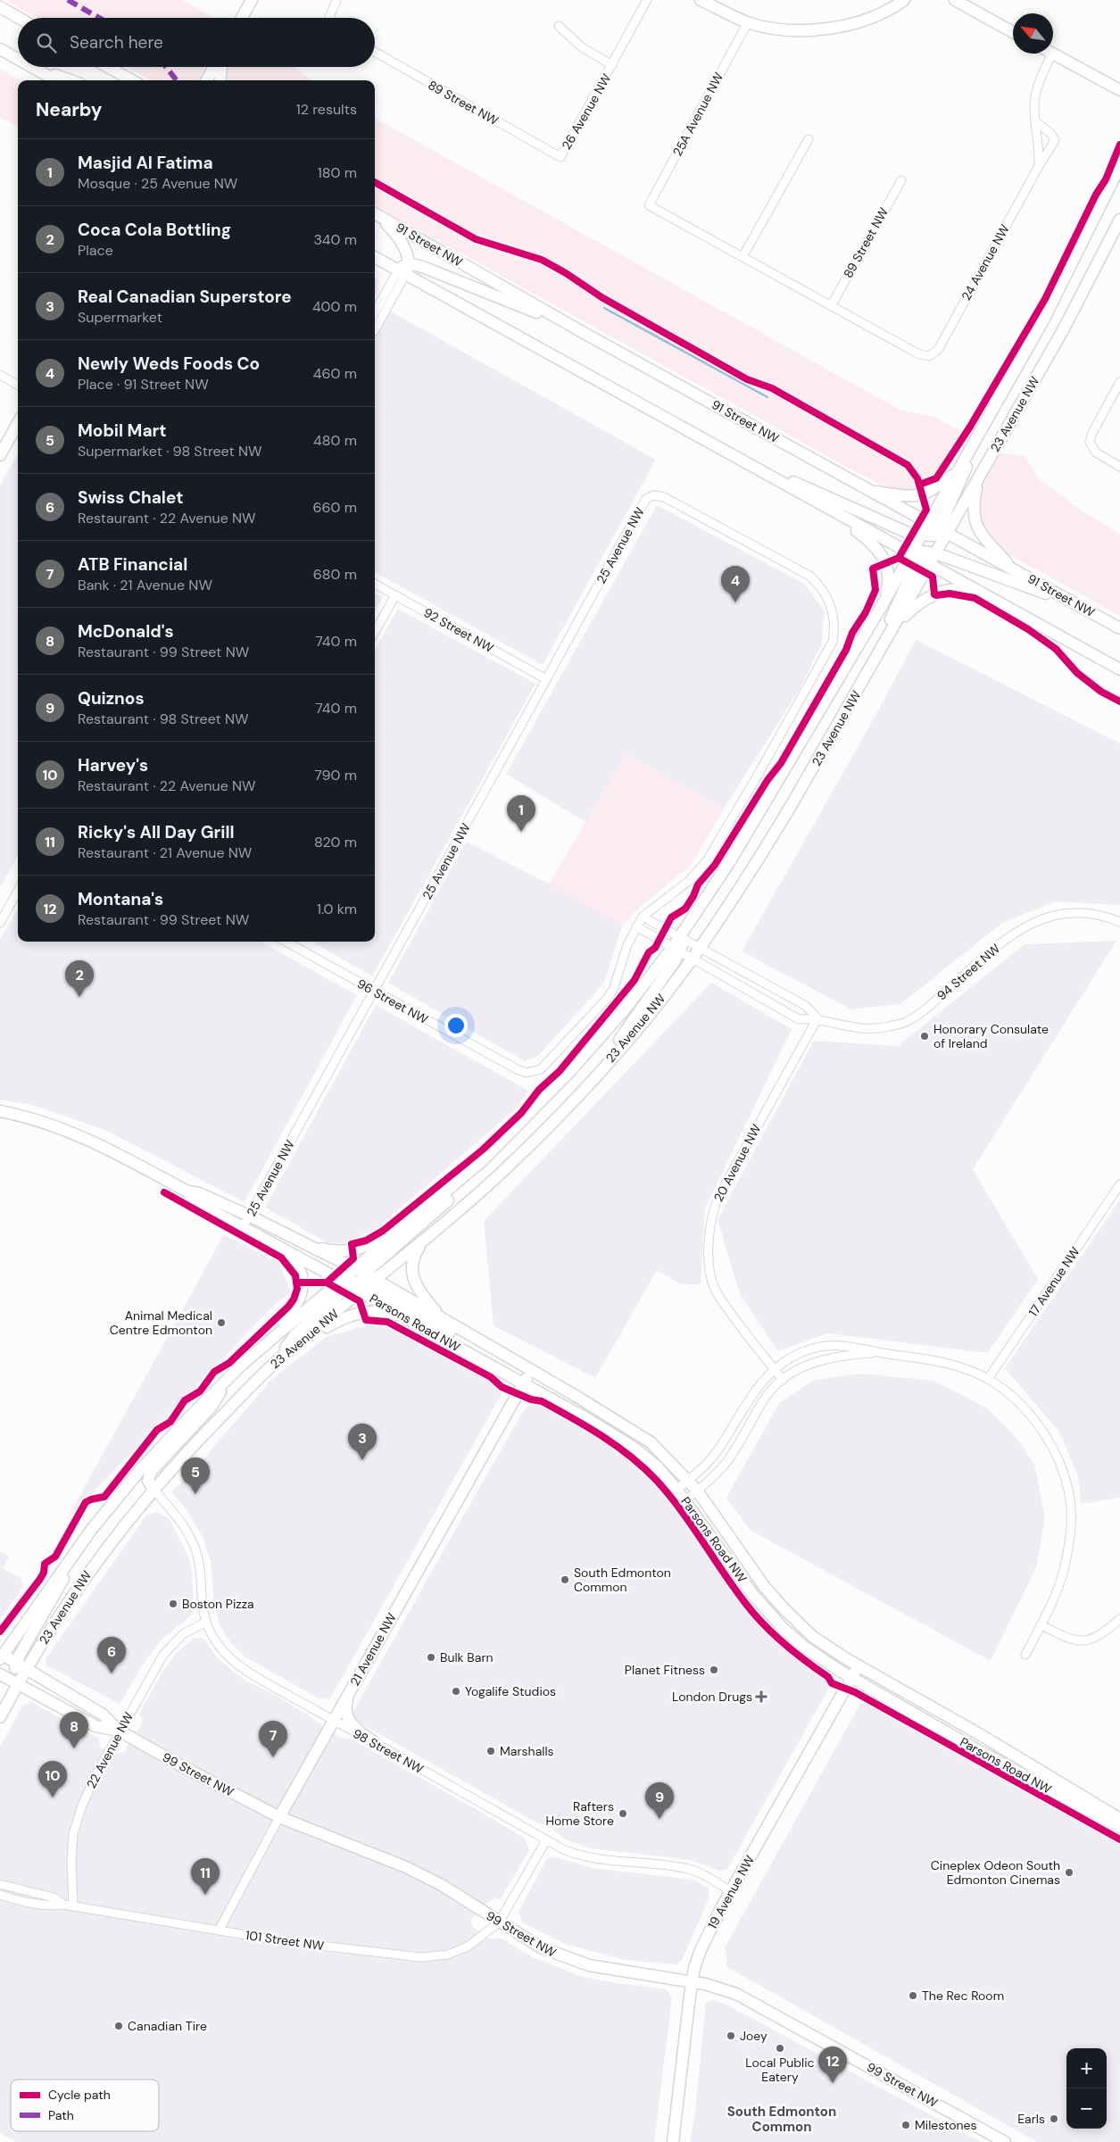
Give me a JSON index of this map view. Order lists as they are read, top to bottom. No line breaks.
{"streets":{"main road":["91 Street NW","23 Avenue NW","Parsons Road NW","21 Avenue NW","99 Street NW","19 Avenue NW"],"street":["89 Street NW","26 Avenue NW","25A Avenue NW","24 Avenue NW","25 Avenue NW","92 Street NW","94 Street NW","96 Street NW","20 Avenue NW","17 Avenue NW","22 Avenue NW","98 Street NW","101 Street NW"]},"crossings":[["89 Street NW","26 Avenue NW"],["89 Street NW","24 Avenue NW"],["91 Street NW","23 Avenue NW"],["23 Avenue NW","94 Street NW"],["23 Avenue NW","Parsons Road NW"],["23 Avenue NW","98 Street NW"],["23 Avenue NW","99 Street NW"],["25 Avenue NW","92 Street NW"],["25 Avenue NW","96 Street NW"],["25 Avenue NW","Parsons Road NW"],["94 Street NW","20 Avenue NW"],["Parsons Road NW","21 Avenue NW"],["Parsons Road NW","19 Avenue NW"],["21 Avenue NW","98 Street NW"],["21 Avenue NW","99 Street NW"],["21 Avenue NW","101 Street NW"],["22 Avenue NW","98 Street NW"],["22 Avenue NW","99 Street NW"],["22 Avenue NW","101 Street NW"],["98 Street NW","19 Avenue NW"],["99 Street NW","19 Avenue NW"],["99 Street NW","101 Street NW"]],"districts":["South Edmonton Common"],"places":{"other":["Honorary Consulate of Ireland","Animal Medical Centre Edmonton","South Edmonton Common","Boston Pizza","Bulk Barn","Planet Fitness","Yogalife Studios","Marshalls","Rafters Home Store","Cineplex Odeon South Edmonton Cinemas","The Rec Room","Canadian Tire","Joey","Local Public Eatery","Earls","Milestones"],"health":["London Drugs"]},"legend":["Cycle path","Path"],"north":"top left","page":{"search":"Search here","heading":["Nearby","12 results"],"list":[{"mark":"1","name":"Masjid Al Fatima","note":"Mosque · 25 Avenue NW","value":"180 m"},{"mark":"2","name":"Coca Cola Bottling","note":"Place","value":"340 m"},{"mark":"3","name":"Real Canadian Superstore","note":"Supermarket","value":"400 m"},{"mark":"4","name":"Newly Weds Foods Co","note":"Place · 91 Street NW","value":"460 m"},{"mark":"5","name":"Mobil Mart","note":"Supermarket · 98 Street NW","value":"480 m"},{"mark":"6","name":"Swiss Chalet","note":"Restaurant · 22 Avenue NW","value":"660 m"},{"mark":"7","name":"ATB Financial","note":"Bank · 21 Avenue NW","value":"680 m"},{"mark":"8","name":"McDonald's","note":"Restaurant · 99 Street NW","value":"740 m"},{"mark":"9","name":"Quiznos","note":"Restaurant · 98 Street NW","value":"740 m"},{"mark":"10","name":"Harvey's","note":"Restaurant · 22 Avenue NW","value":"790 m"},{"mark":"11","name":"Ricky's All Day Grill","note":"Restaurant · 21 Avenue NW","value":"820 m"},{"mark":"12","name":"Montana's","note":"Restaurant · 99 Street NW","value":"1.0 km"}],"pins":["4","1","2","3","5","6","8","7","10","9","11","12"],"map_buttons":["+","−"]}}
